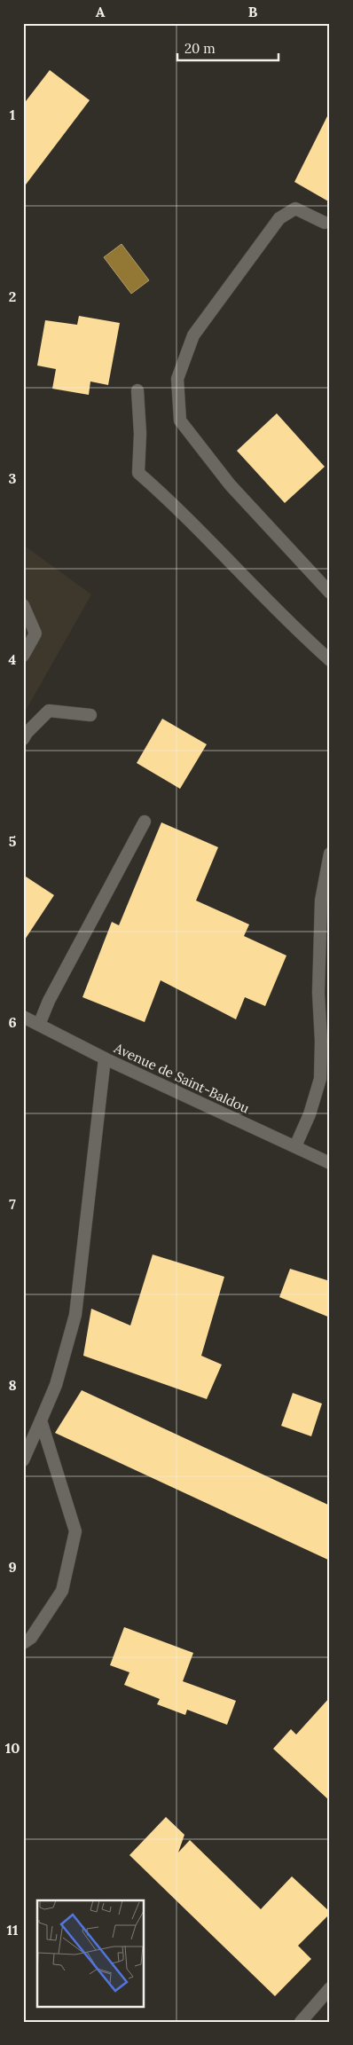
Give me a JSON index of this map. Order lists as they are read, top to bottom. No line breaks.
{"streets":{"street":["Avenue de Saint-Baldou"]},"scale_bar":"20 m","grid":{"columns":["A","B"],"rows":["1","2","3","4","5","6","7","8","9","10","11"]}}
